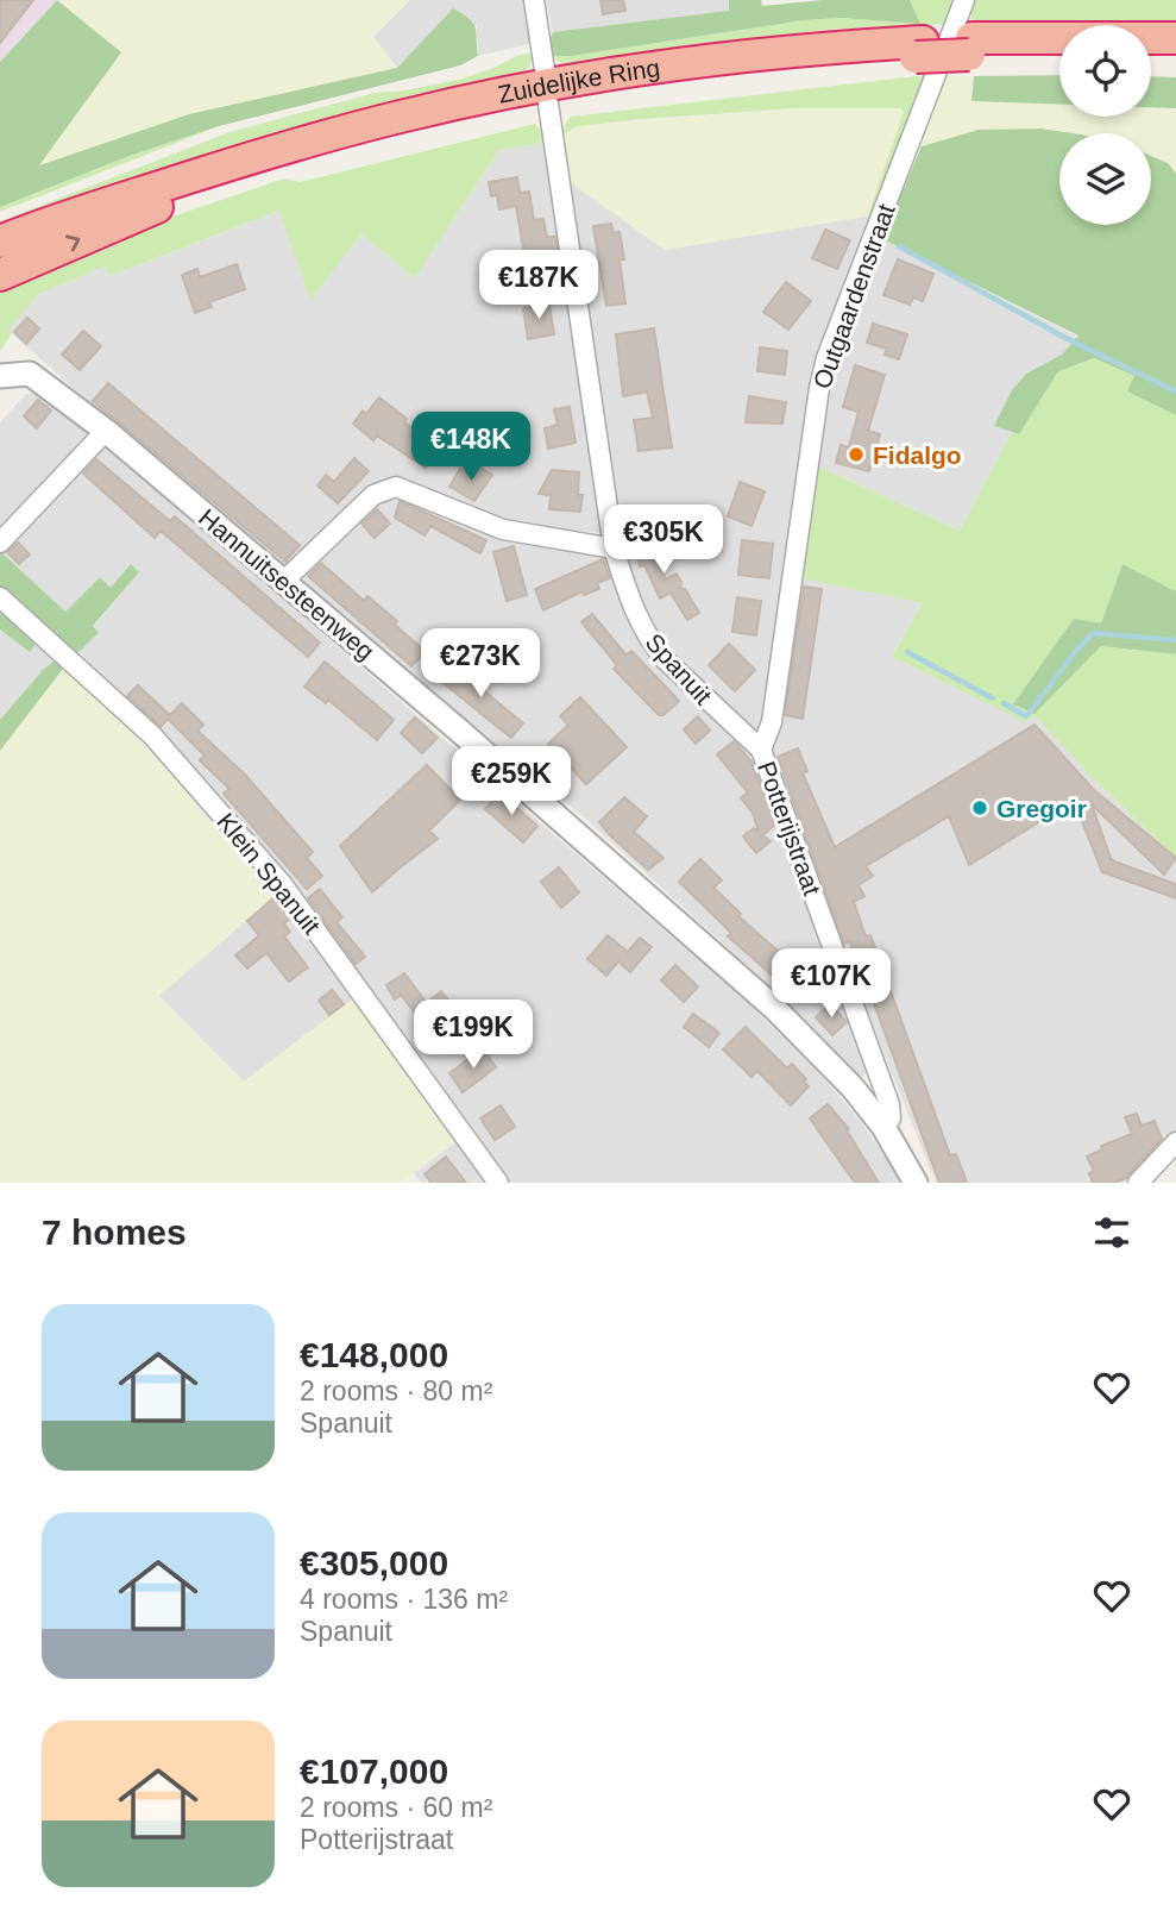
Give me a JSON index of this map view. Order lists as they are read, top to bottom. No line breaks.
{"streets":{"highway":["Zuidelijke Ring"],"street":["Outgaardenstraat","Hannuitsesteenweg","Spanuit","Potterijstraat","Klein Spanuit"]},"crossings":[["Zuidelijke Ring","Spanuit"],["Outgaardenstraat","Spanuit"],["Outgaardenstraat","Potterijstraat"],["Hannuitsesteenweg","Potterijstraat"],["Spanuit","Potterijstraat"]],"places":["Fidalgo","Gregoir"],"page":{"price":["€187K","€148K","€305K","€273K","€259K","€107K","€199K"],"heading":"7 homes","list":[{"name":"€148,000","note":"2 rooms · 80 m² · Spanuit"},{"name":"€305,000","note":"4 rooms · 136 m² · Spanuit"},{"name":"€107,000","note":"2 rooms · 60 m² · Potterijstraat"}]}}
